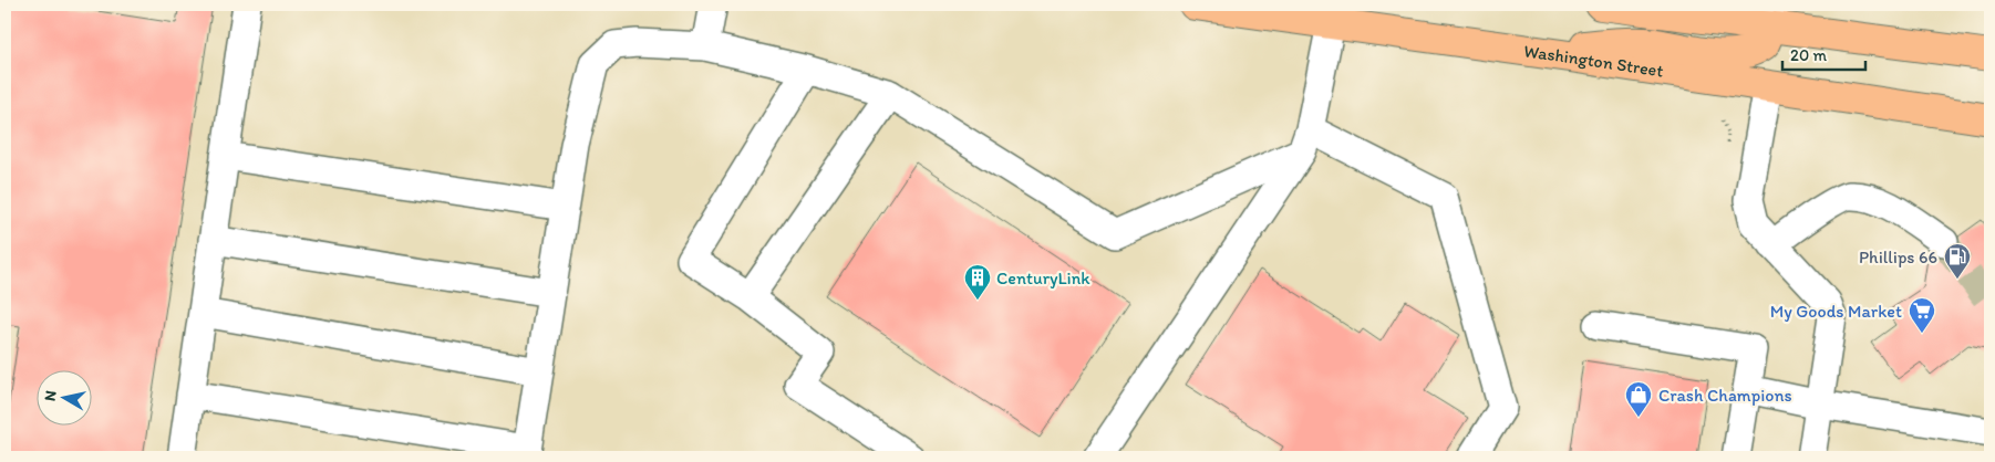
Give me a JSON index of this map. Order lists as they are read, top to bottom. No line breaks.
{"streets":{"main road":["Washington Street"]},"places":{"fuel station":["Phillips 66"],"building":["CenturyLink"],"supermarket":["My Goods Market"],"shop":["Crash Champions"]},"scale_bar":"20 m","north":"left"}
